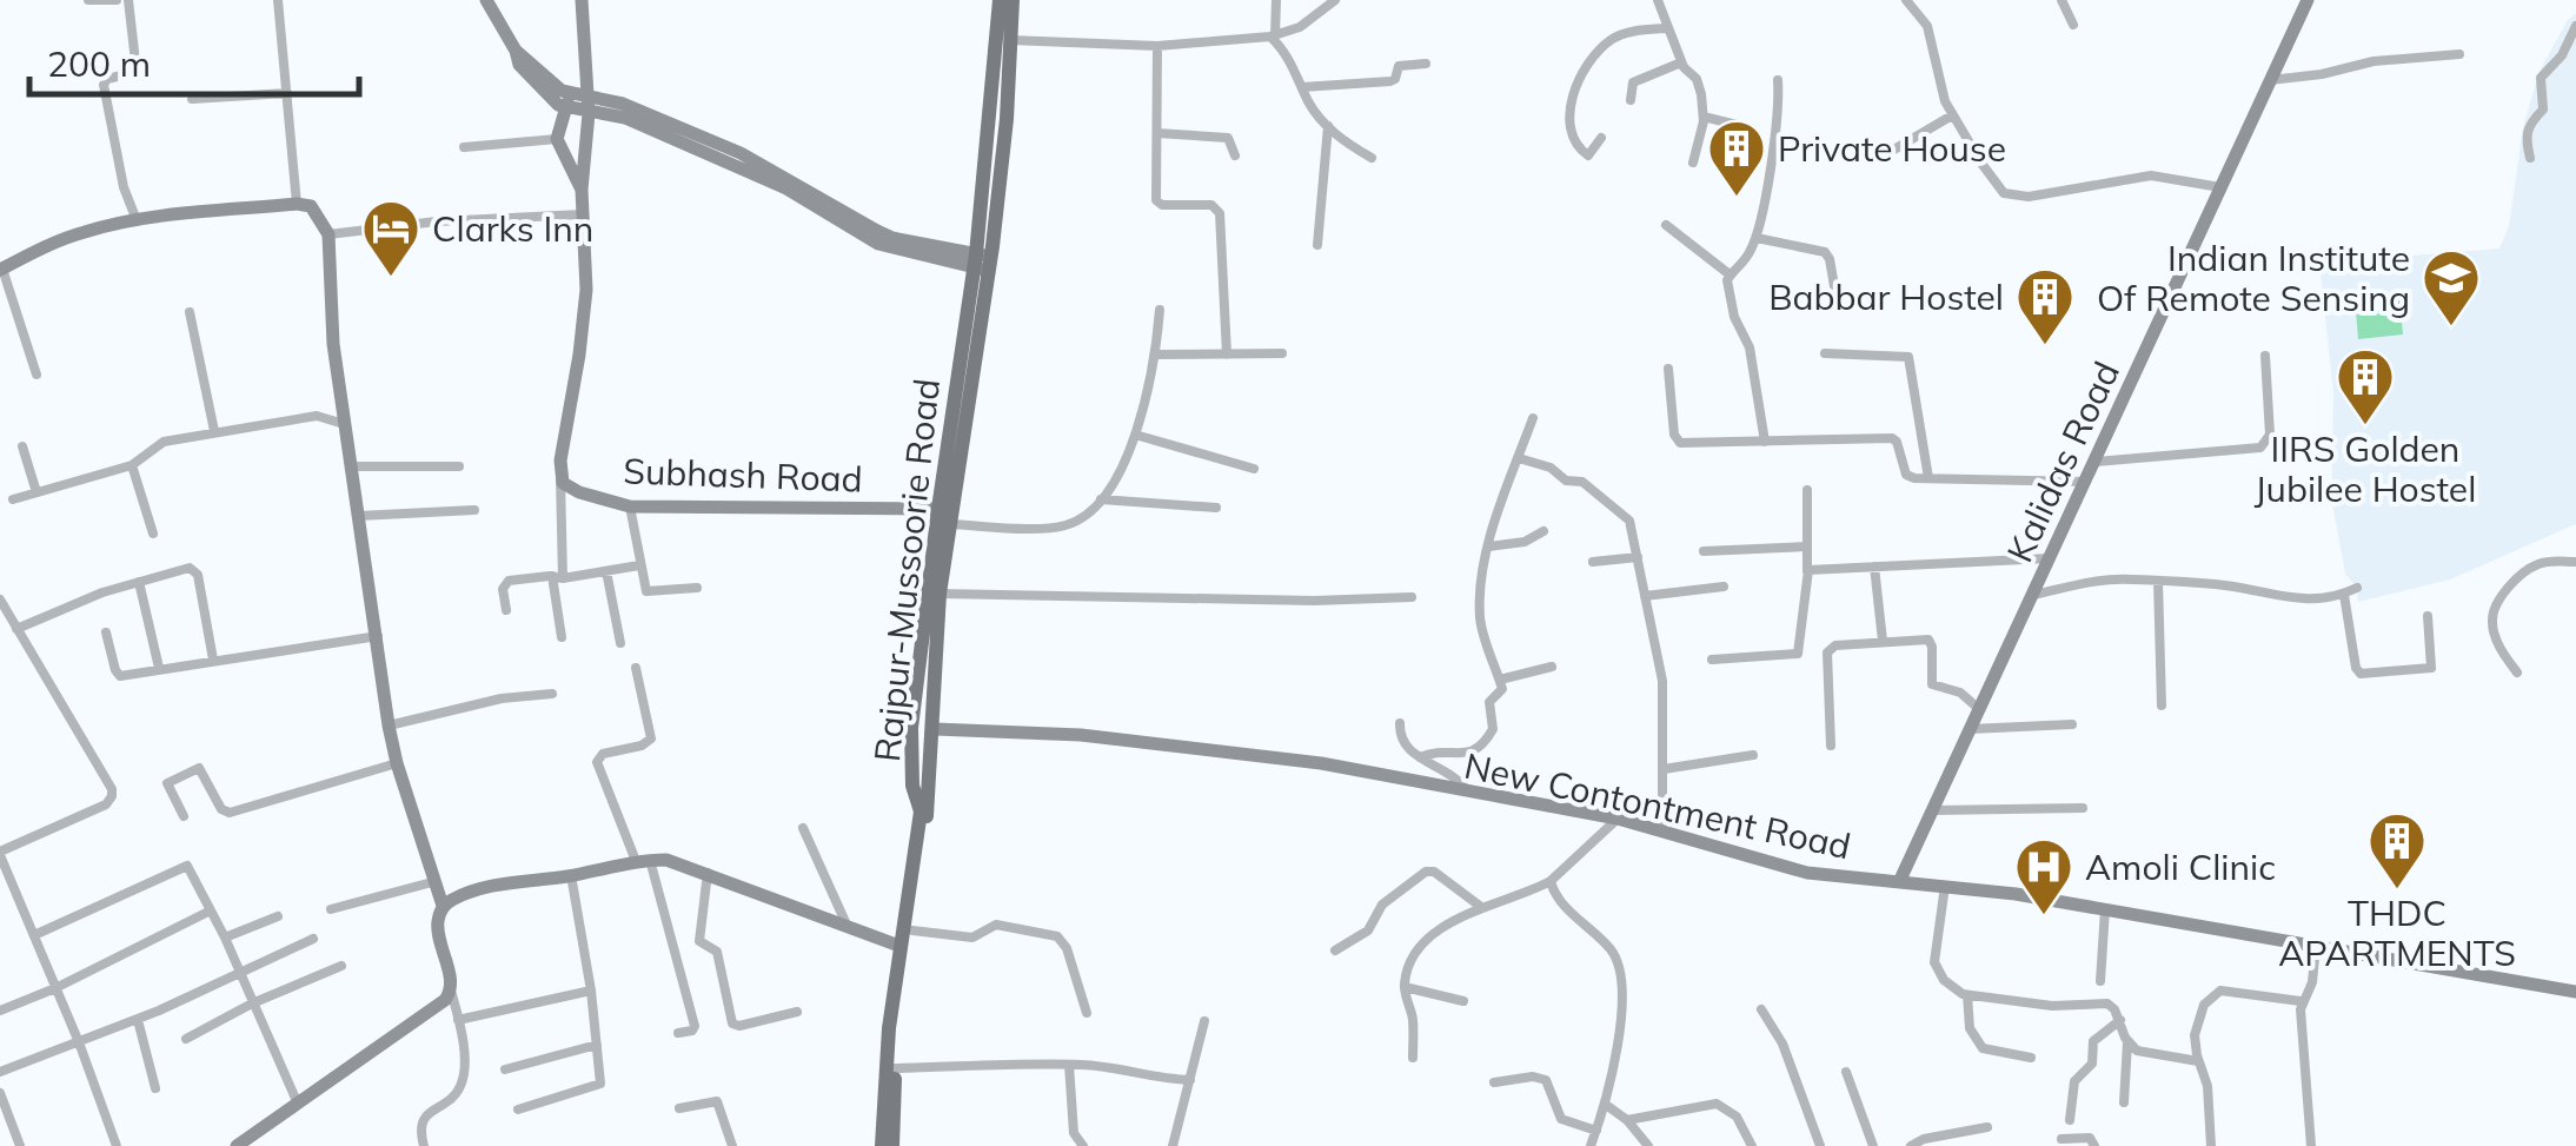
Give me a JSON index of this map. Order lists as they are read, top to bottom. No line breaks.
{"streets":{"main road":["Rajpur-Mussoorie Road"],"street":["Kalidas Road","Subhash Road","New Contontment Road"]},"crossings":[["Kalidas Road","New Contontment Road"],["Subhash Road","Rajpur-Mussoorie Road"],["Rajpur-Mussoorie Road","New Contontment Road"]],"places":{"building":["Private House","Babbar Hostel","IIRS Golden Jubilee Hostel","THDC APARTMENTS"],"hotel":["Clarks Inn"],"school or university":["Indian Institute Of Remote Sensing"],"hospital":["Amoli Clinic"]},"scale_bar":"200 m"}
